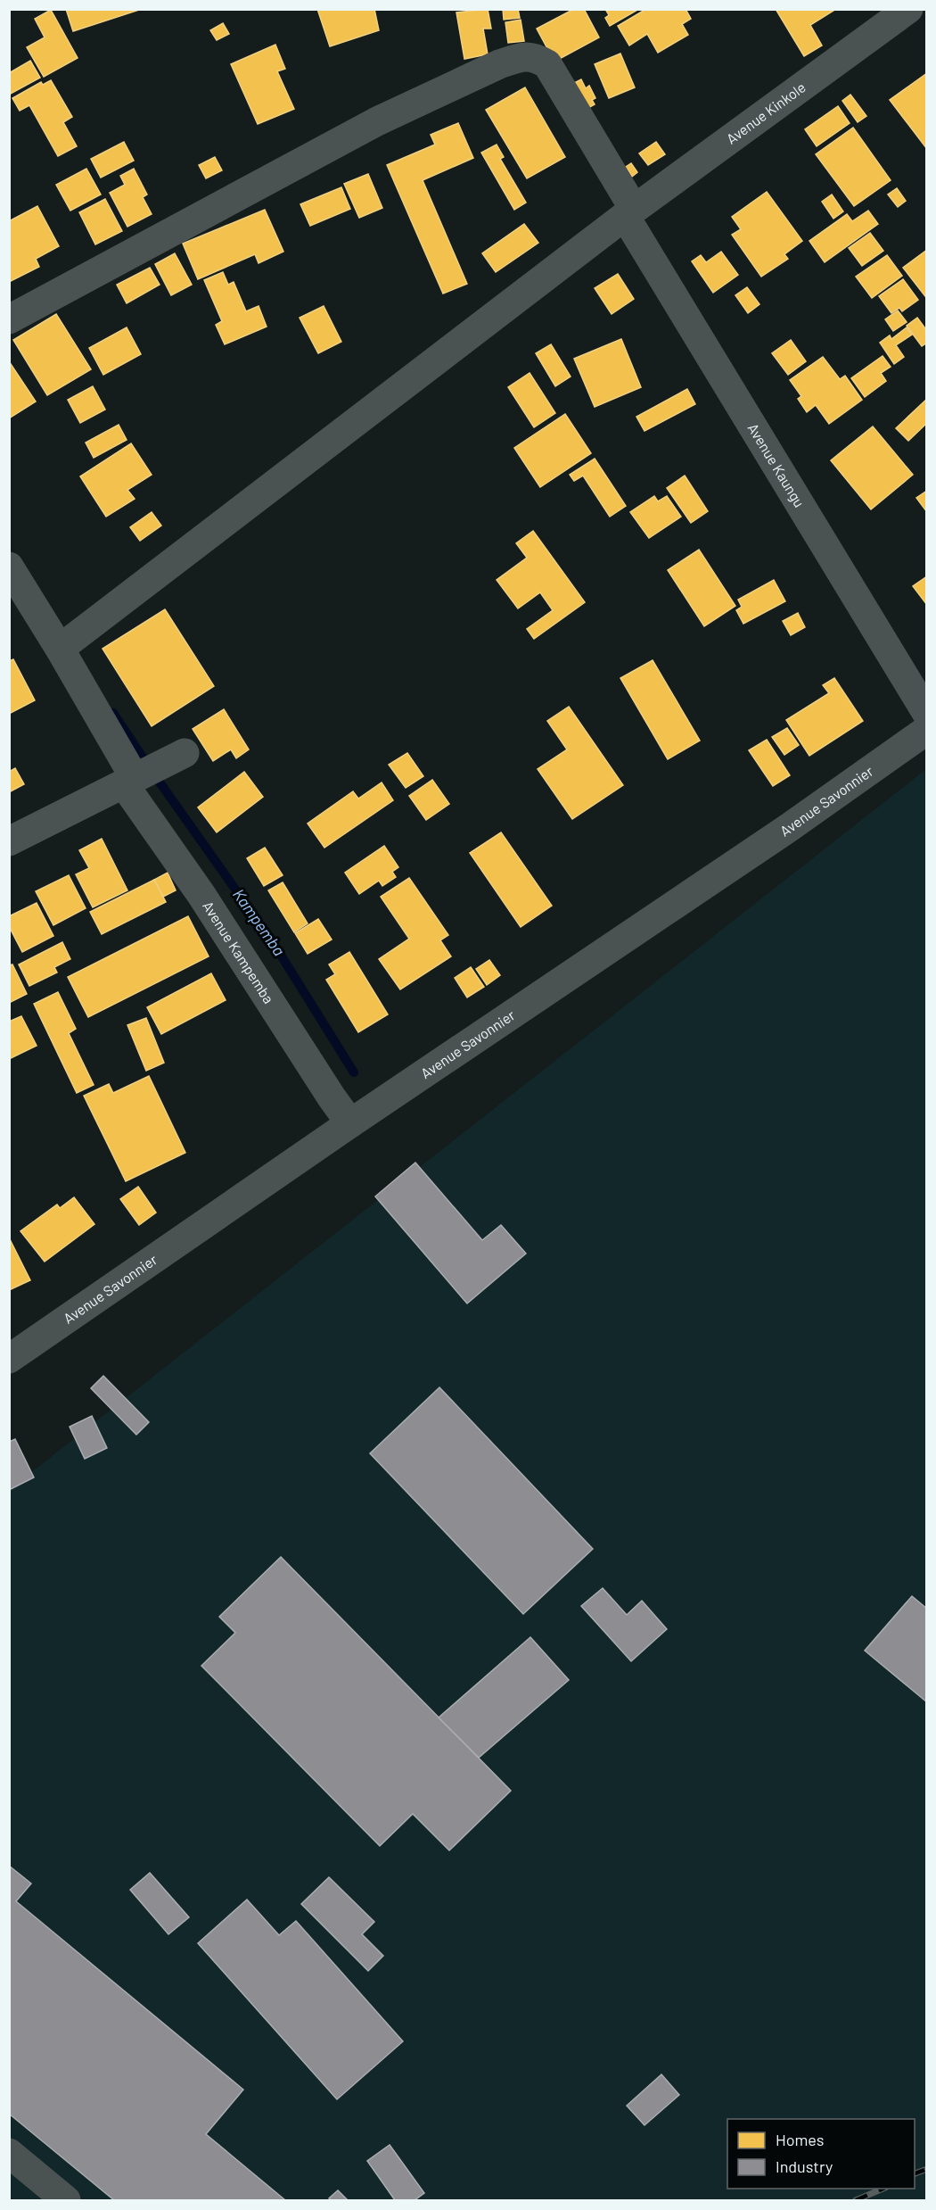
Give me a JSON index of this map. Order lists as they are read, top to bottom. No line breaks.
{"streets":{"street":["Avenue Kinkole","Avenue Kaungu","Avenue Savonnier","Avenue Kampemba"]},"crossings":[["Avenue Kinkole","Avenue Kaungu"],["Avenue Kinkole","Avenue Kampemba"],["Avenue Savonnier","Avenue Kampemba"]],"water":["Kampemba"],"legend":["Homes","Industry"]}
